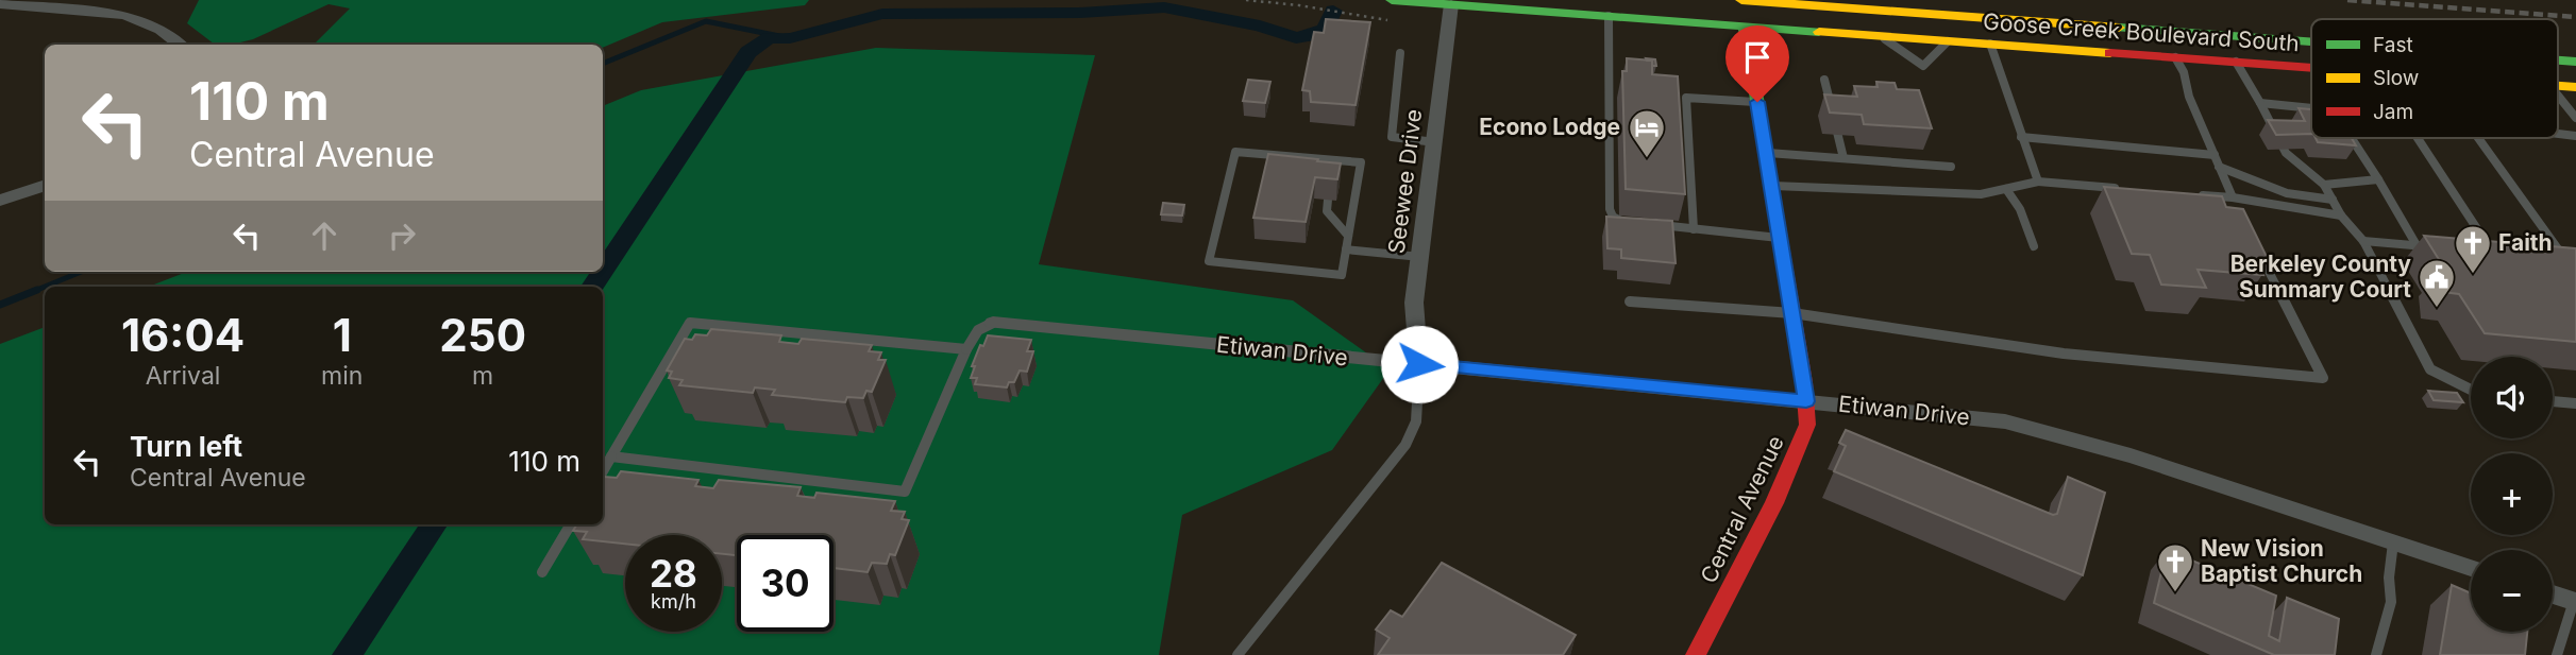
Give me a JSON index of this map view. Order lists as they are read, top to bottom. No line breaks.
{"streets":{"main road":["Goose Creek Boulevard South","Central Avenue"],"street":["Seewee Drive","Etiwan Drive"]},"crossings":[["Goose Creek Boulevard South","Seewee Drive"],["Goose Creek Boulevard South","Central Avenue"],["Seewee Drive","Etiwan Drive"],["Etiwan Drive","Central Avenue"]],"places":{"hotel":["Econo Lodge"],"church":["Faith","New Vision Baptist Church"],"public building":["Berkeley County Summary Court"]},"legend":["Fast","Slow","Jam"],"page":{"turn":["110 m","Central Avenue"],"eta":["16:04","Arrival","1","min","250","m"],"map_buttons":["+","−"],"list":[{"name":"Turn left","note":"Central Avenue","value":"110 m"}],"speed":"28 km/h","limit":"30"}}
